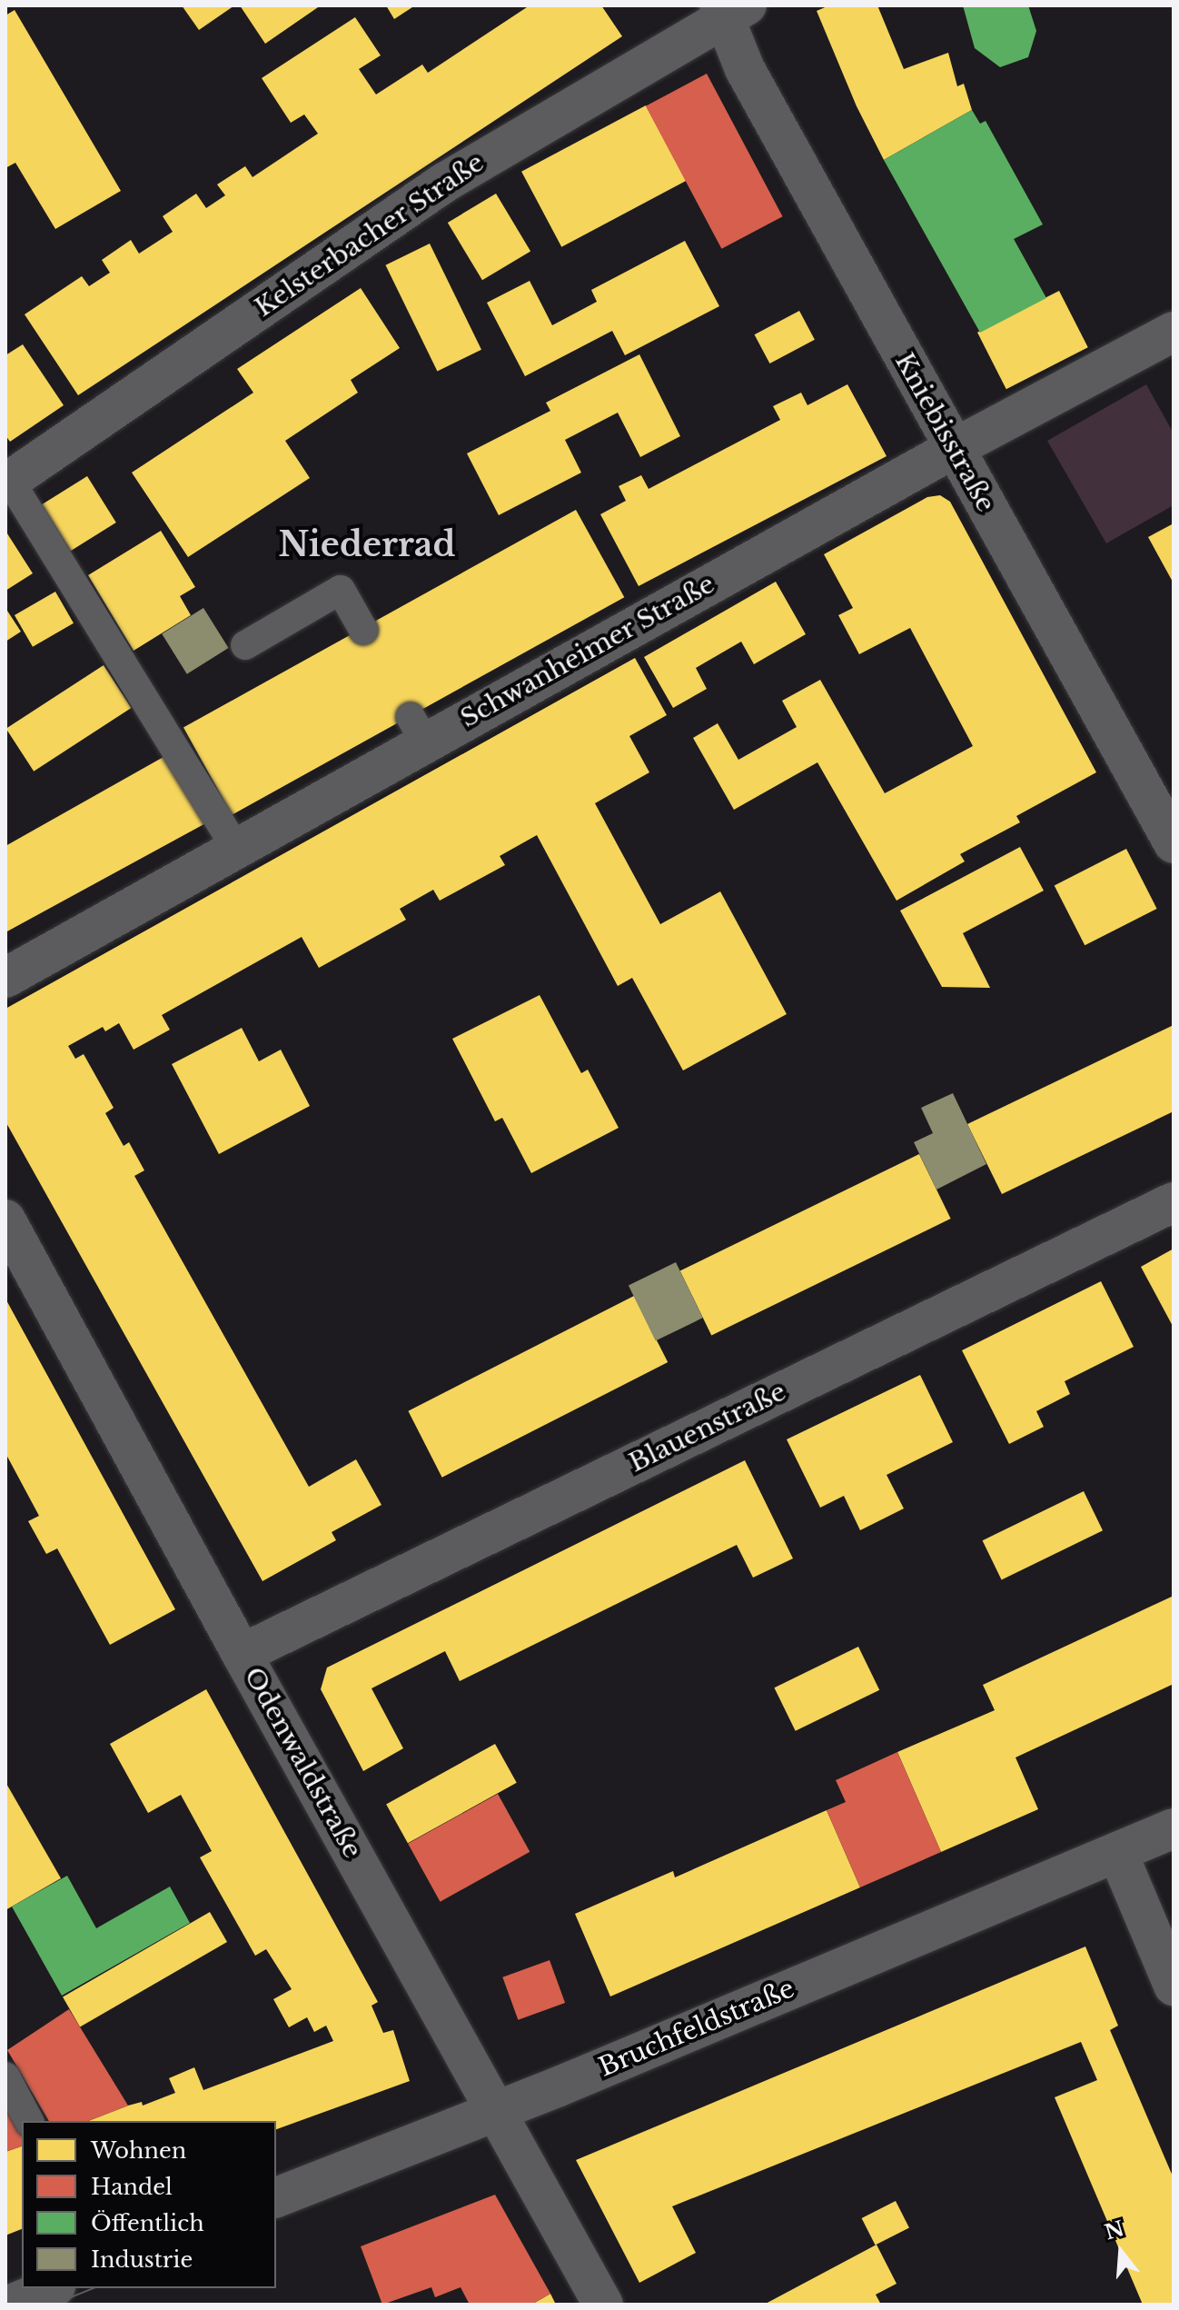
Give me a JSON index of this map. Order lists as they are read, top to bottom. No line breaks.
{"streets":{"street":["Kelsterbacher Straße","Kniebisstraße","Schwanheimer Straße","Blauenstraße","Odenwaldstraße","Bruchfeldstraße"]},"crossings":[["Kelsterbacher Straße","Kniebisstraße"],["Kniebisstraße","Schwanheimer Straße"],["Blauenstraße","Odenwaldstraße"],["Odenwaldstraße","Bruchfeldstraße"]],"districts":["Niederrad"],"legend":["Wohnen","Handel","Öffentlich","Industrie"],"north":"top"}
